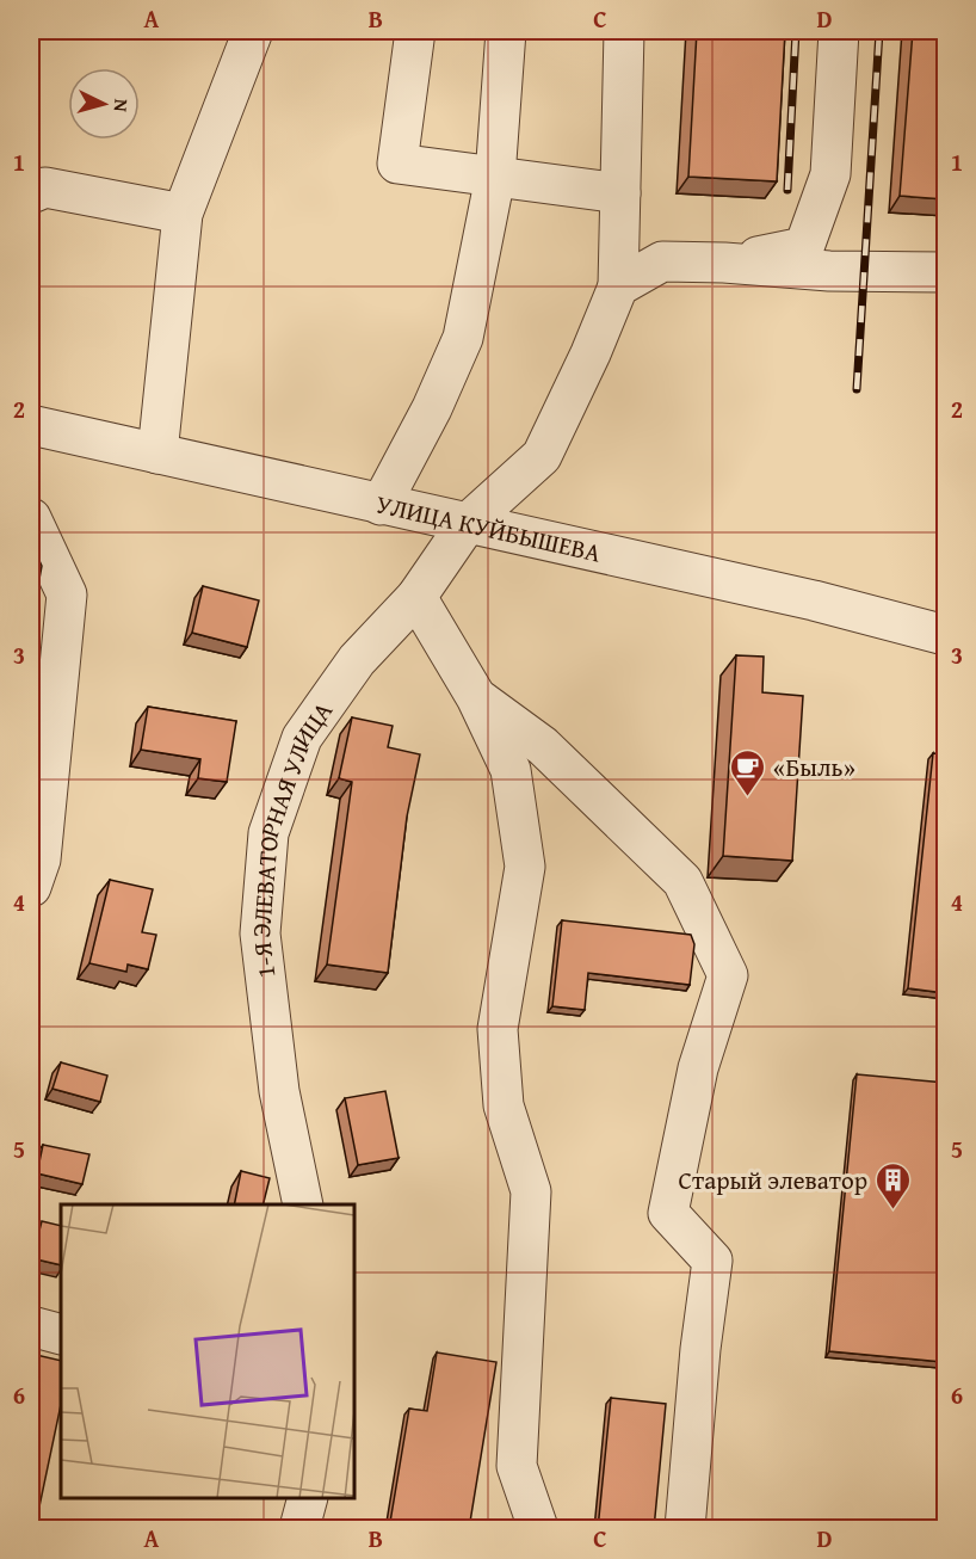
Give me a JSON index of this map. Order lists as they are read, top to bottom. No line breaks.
{"streets":{"street":["УЛИЦА КУЙБЫШЕВА","1-Я ЭЛЕВАТОРНАЯ УЛИЦА"]},"crossings":[["УЛИЦА КУЙБЫШЕВА","1-Я ЭЛЕВАТОРНАЯ УЛИЦА"]],"places":{"cafe":["«Быль»"],"building":["Старый элеватор"]},"north":"right","grid":{"columns":["A","B","C","D"],"rows":["1","2","3","4","5","6"]}}
